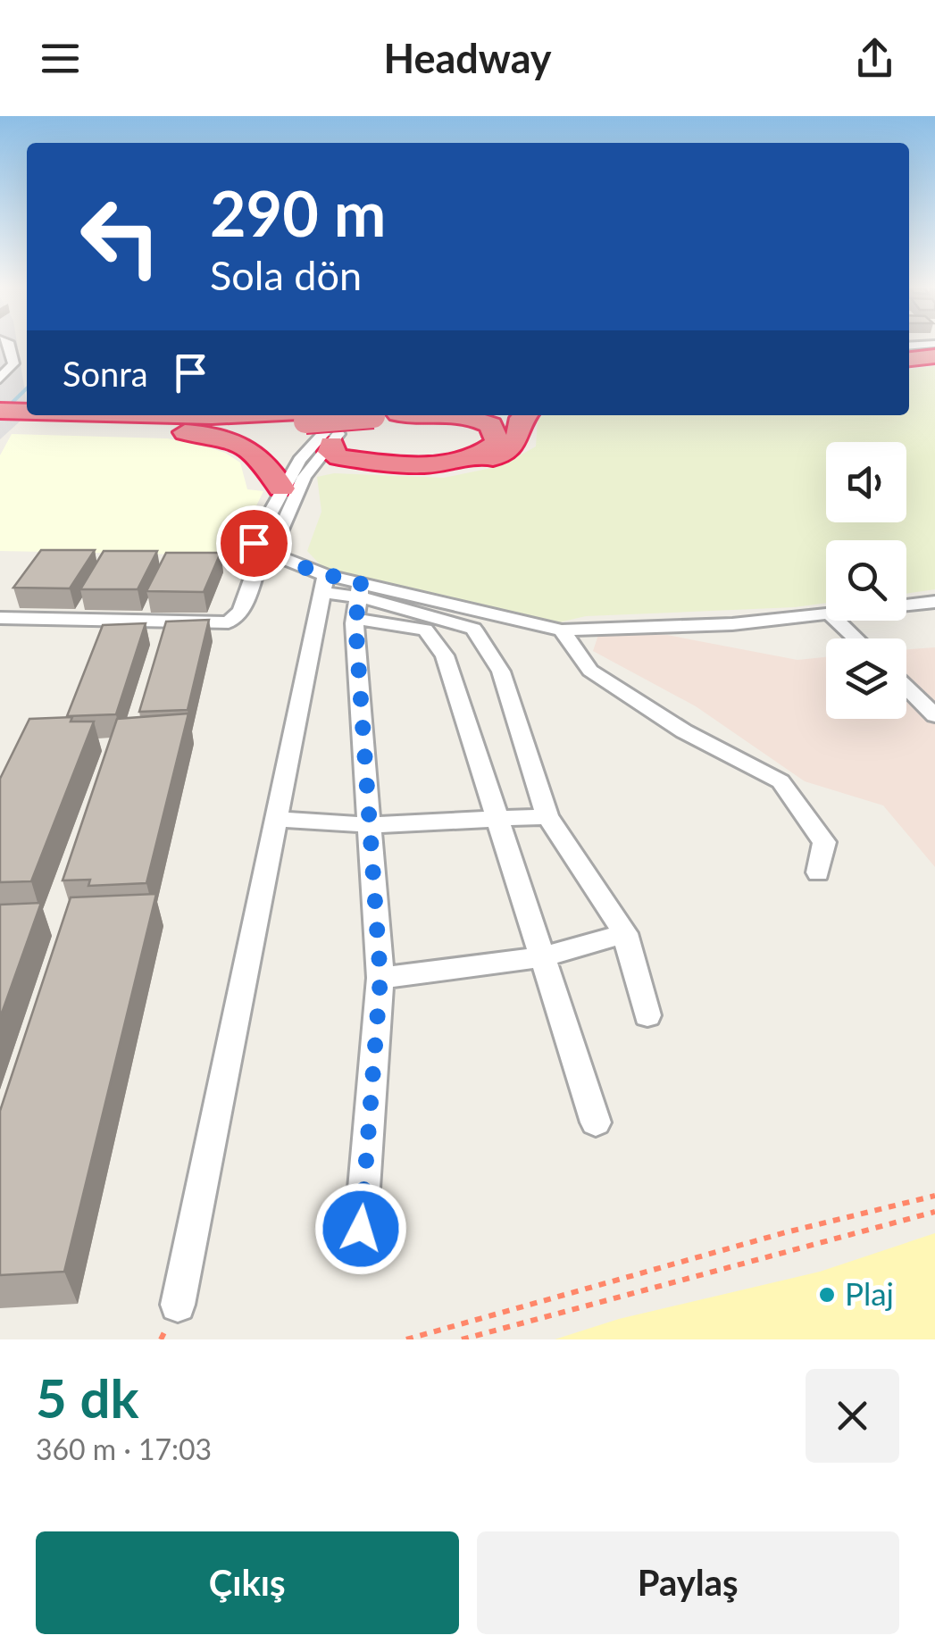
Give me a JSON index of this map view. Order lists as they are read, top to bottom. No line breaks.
{"places":["Plaj"],"page":{"header":"Headway","turn":["290 m","Sola dön"],"then":"Sonra","heading":["5 dk","360 m · 17:03"],"buttons":["Çıkış","Paylaş"]}}
